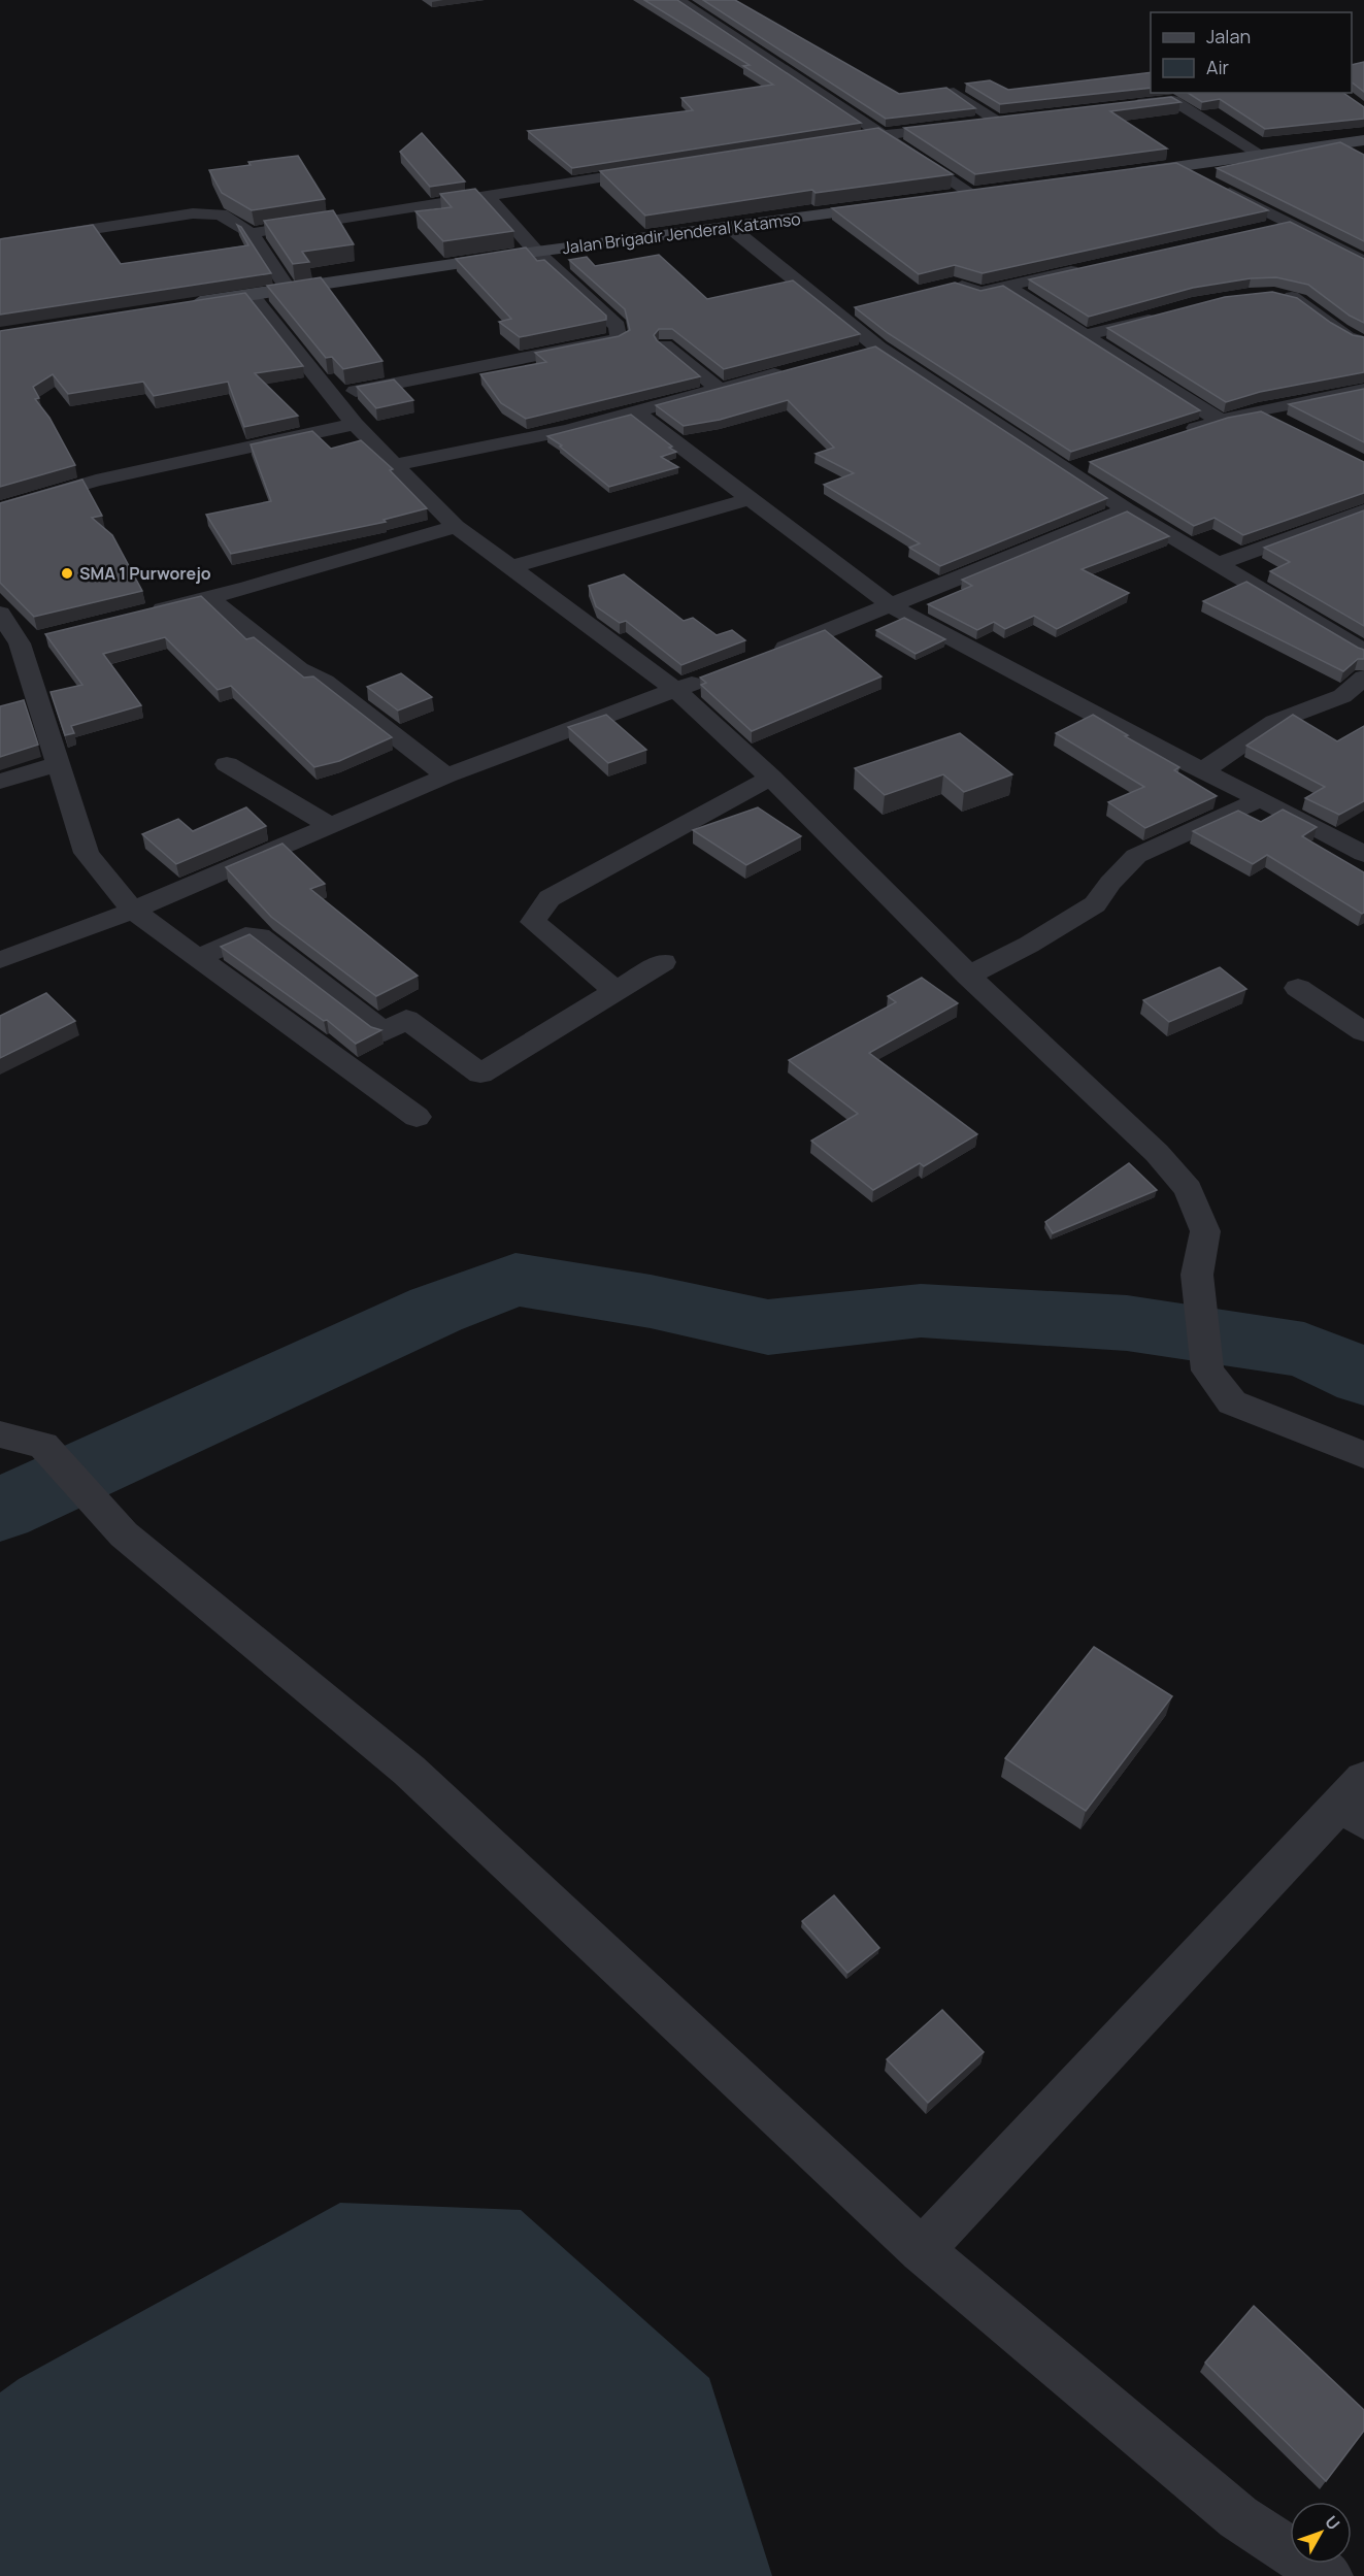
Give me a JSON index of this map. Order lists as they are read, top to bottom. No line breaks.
{"streets":{"main road":["Jalan Brigadir Jenderal Katamso"]},"places":["SMA 1 Purworejo"],"legend":["Jalan","Air"],"north":"top right"}
